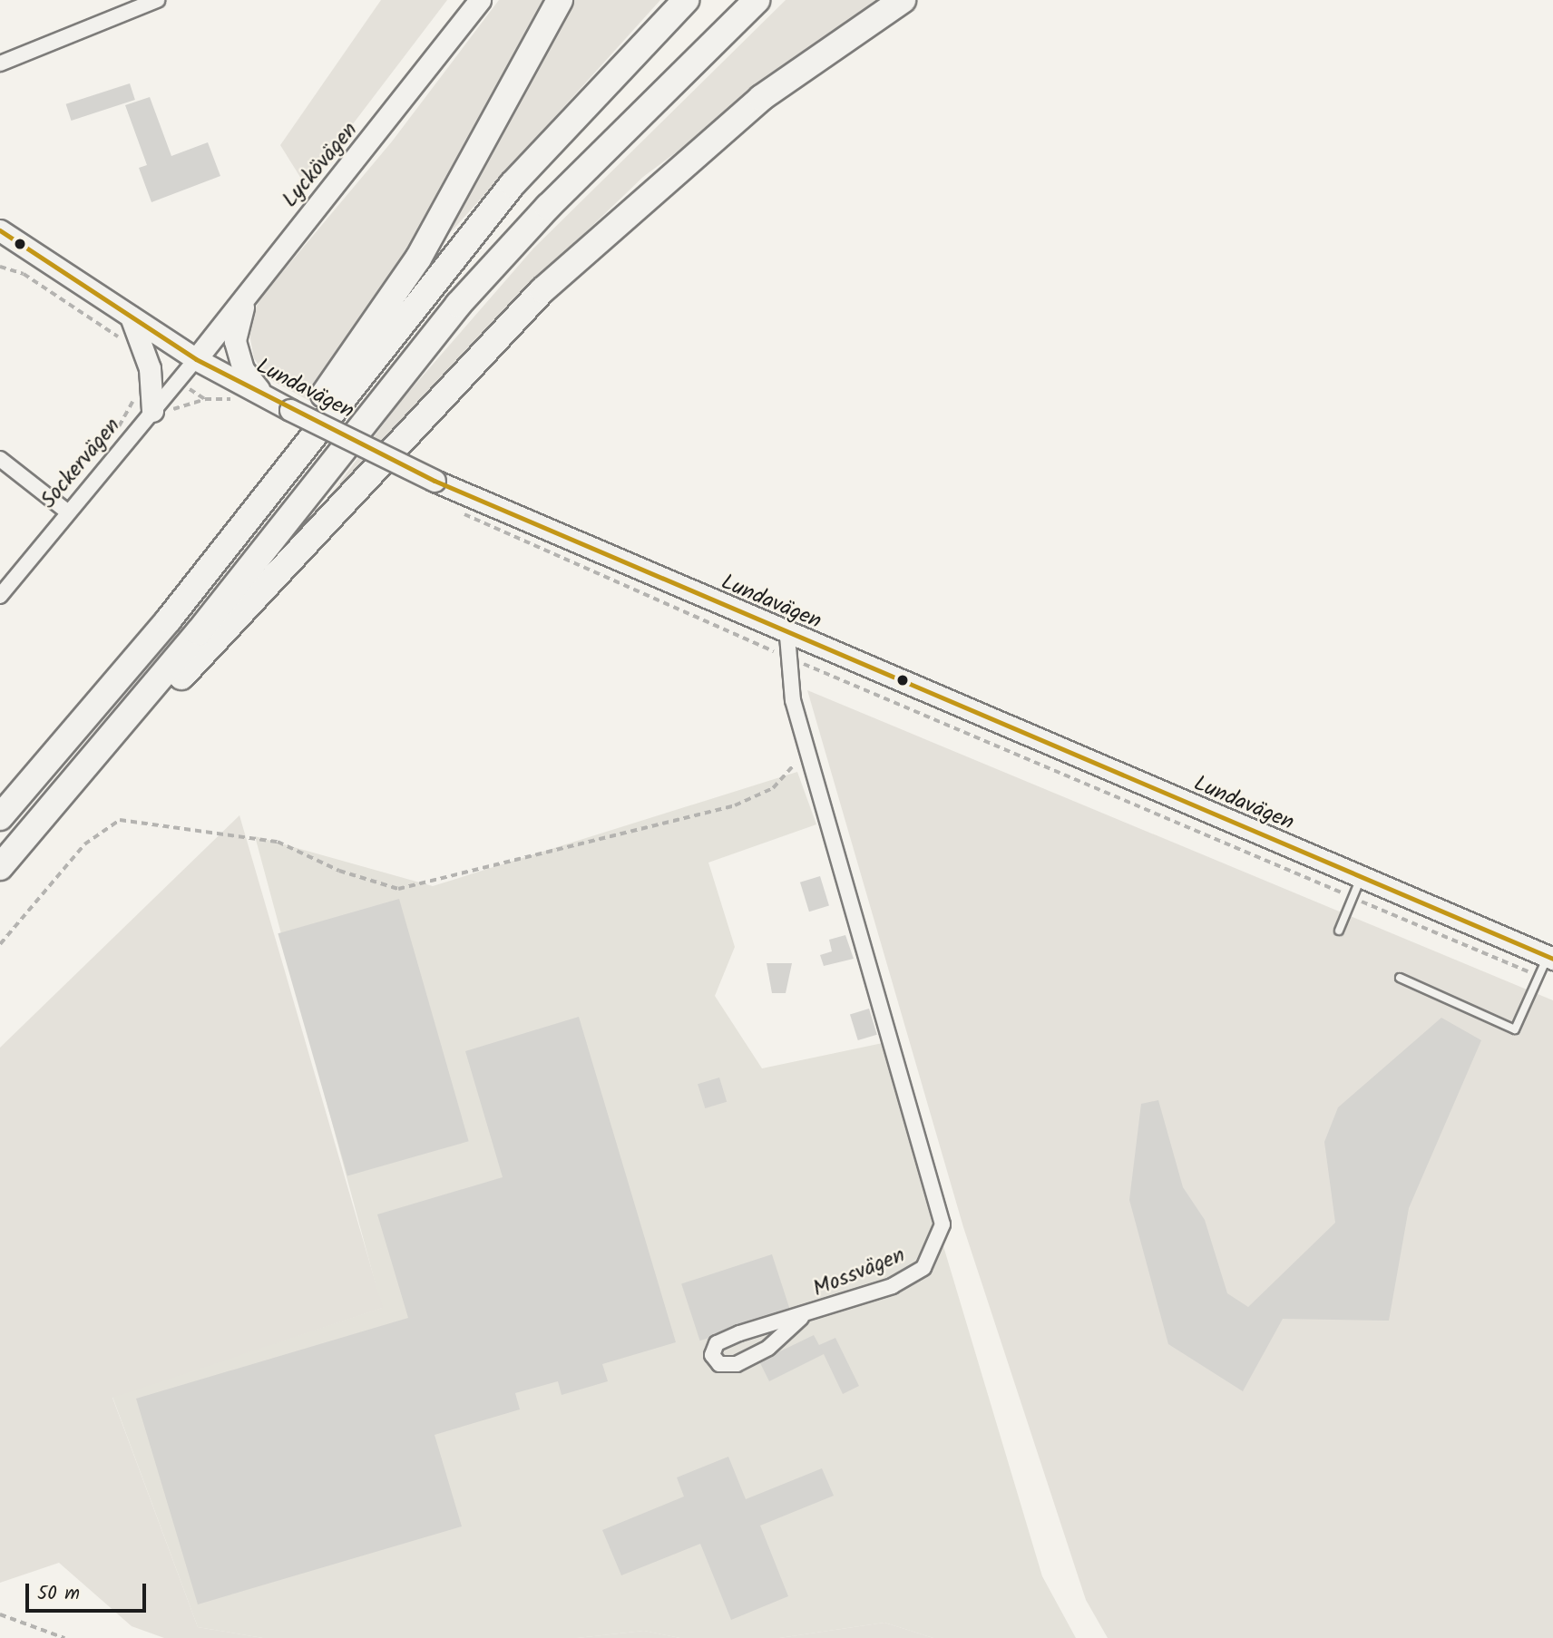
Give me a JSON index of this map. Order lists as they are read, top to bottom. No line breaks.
{"streets":{"main road":["Lyckövägen","Lundavägen"],"street":["Sockervägen","Mossvägen"]},"crossings":[["Lyckövägen","Lundavägen"],["Lyckövägen","Sockervägen"],["Lundavägen","Sockervägen"],["Lundavägen","Mossvägen"]],"scale_bar":"50 m"}
